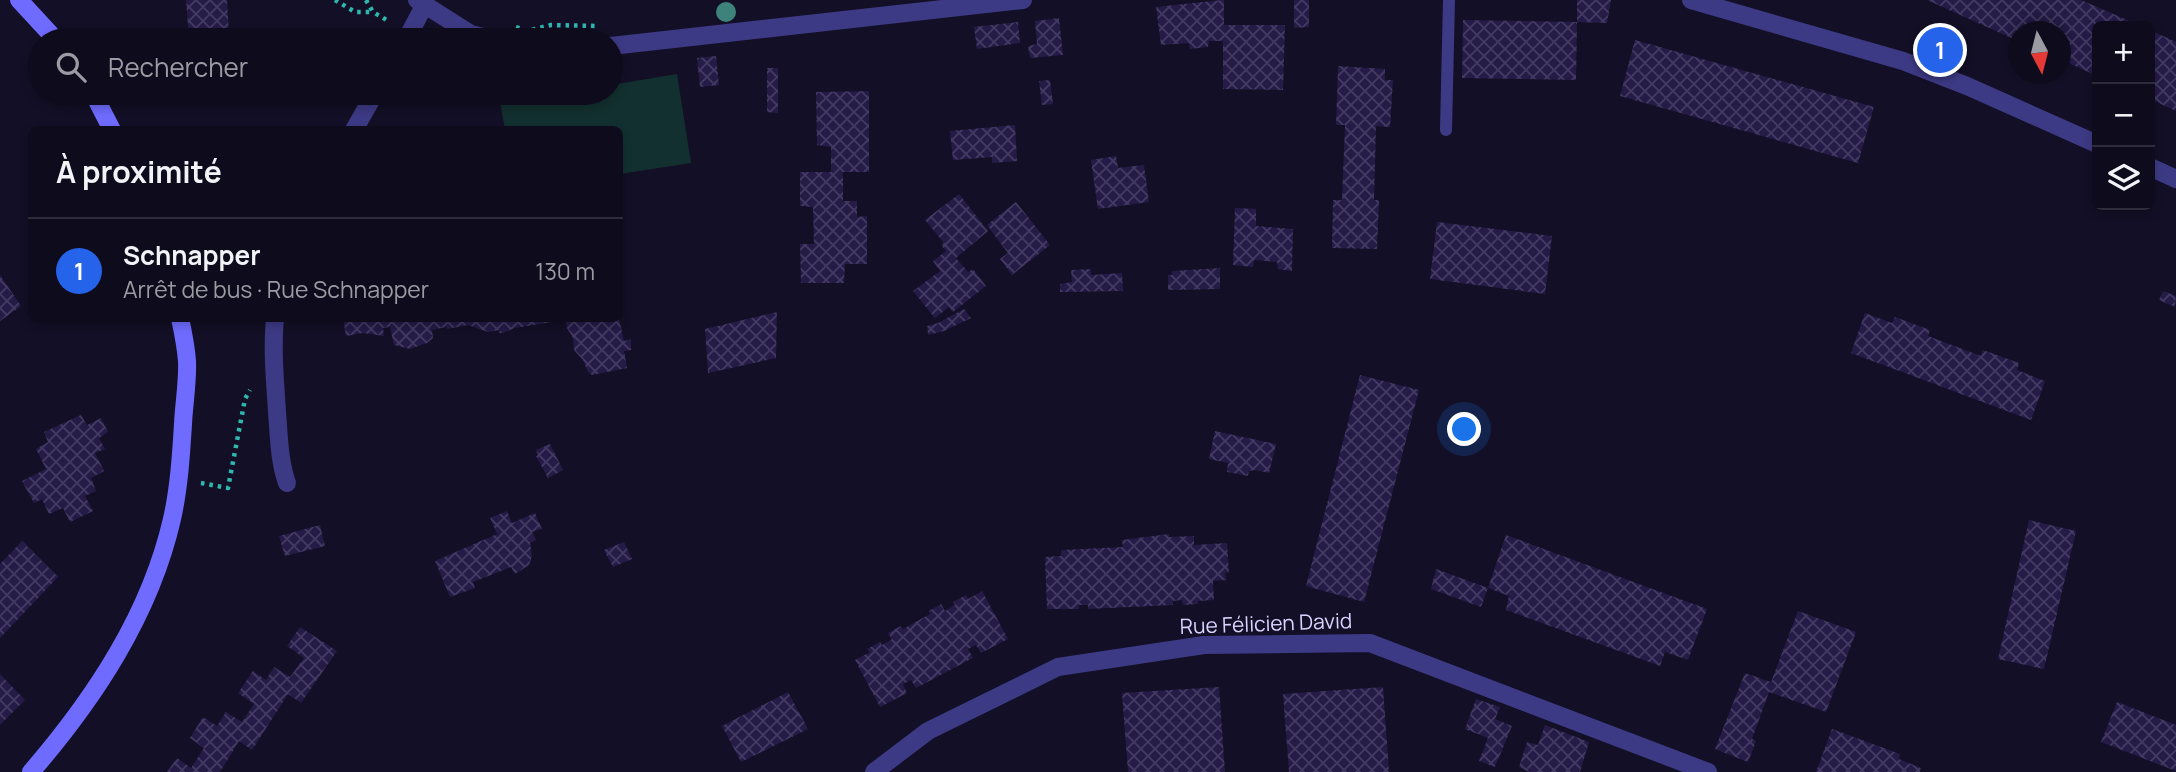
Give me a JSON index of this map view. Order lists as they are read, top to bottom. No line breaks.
{"streets":{"street":["Rue Félicien David"]},"north":"bottom","page":{"map_buttons":["+","−"],"pins":"1","search":"Rechercher","heading":"À proximité","list":[{"mark":"1","name":"Schnapper","note":"Arrêt de bus · Rue Schnapper","value":"130 m"}]}}
